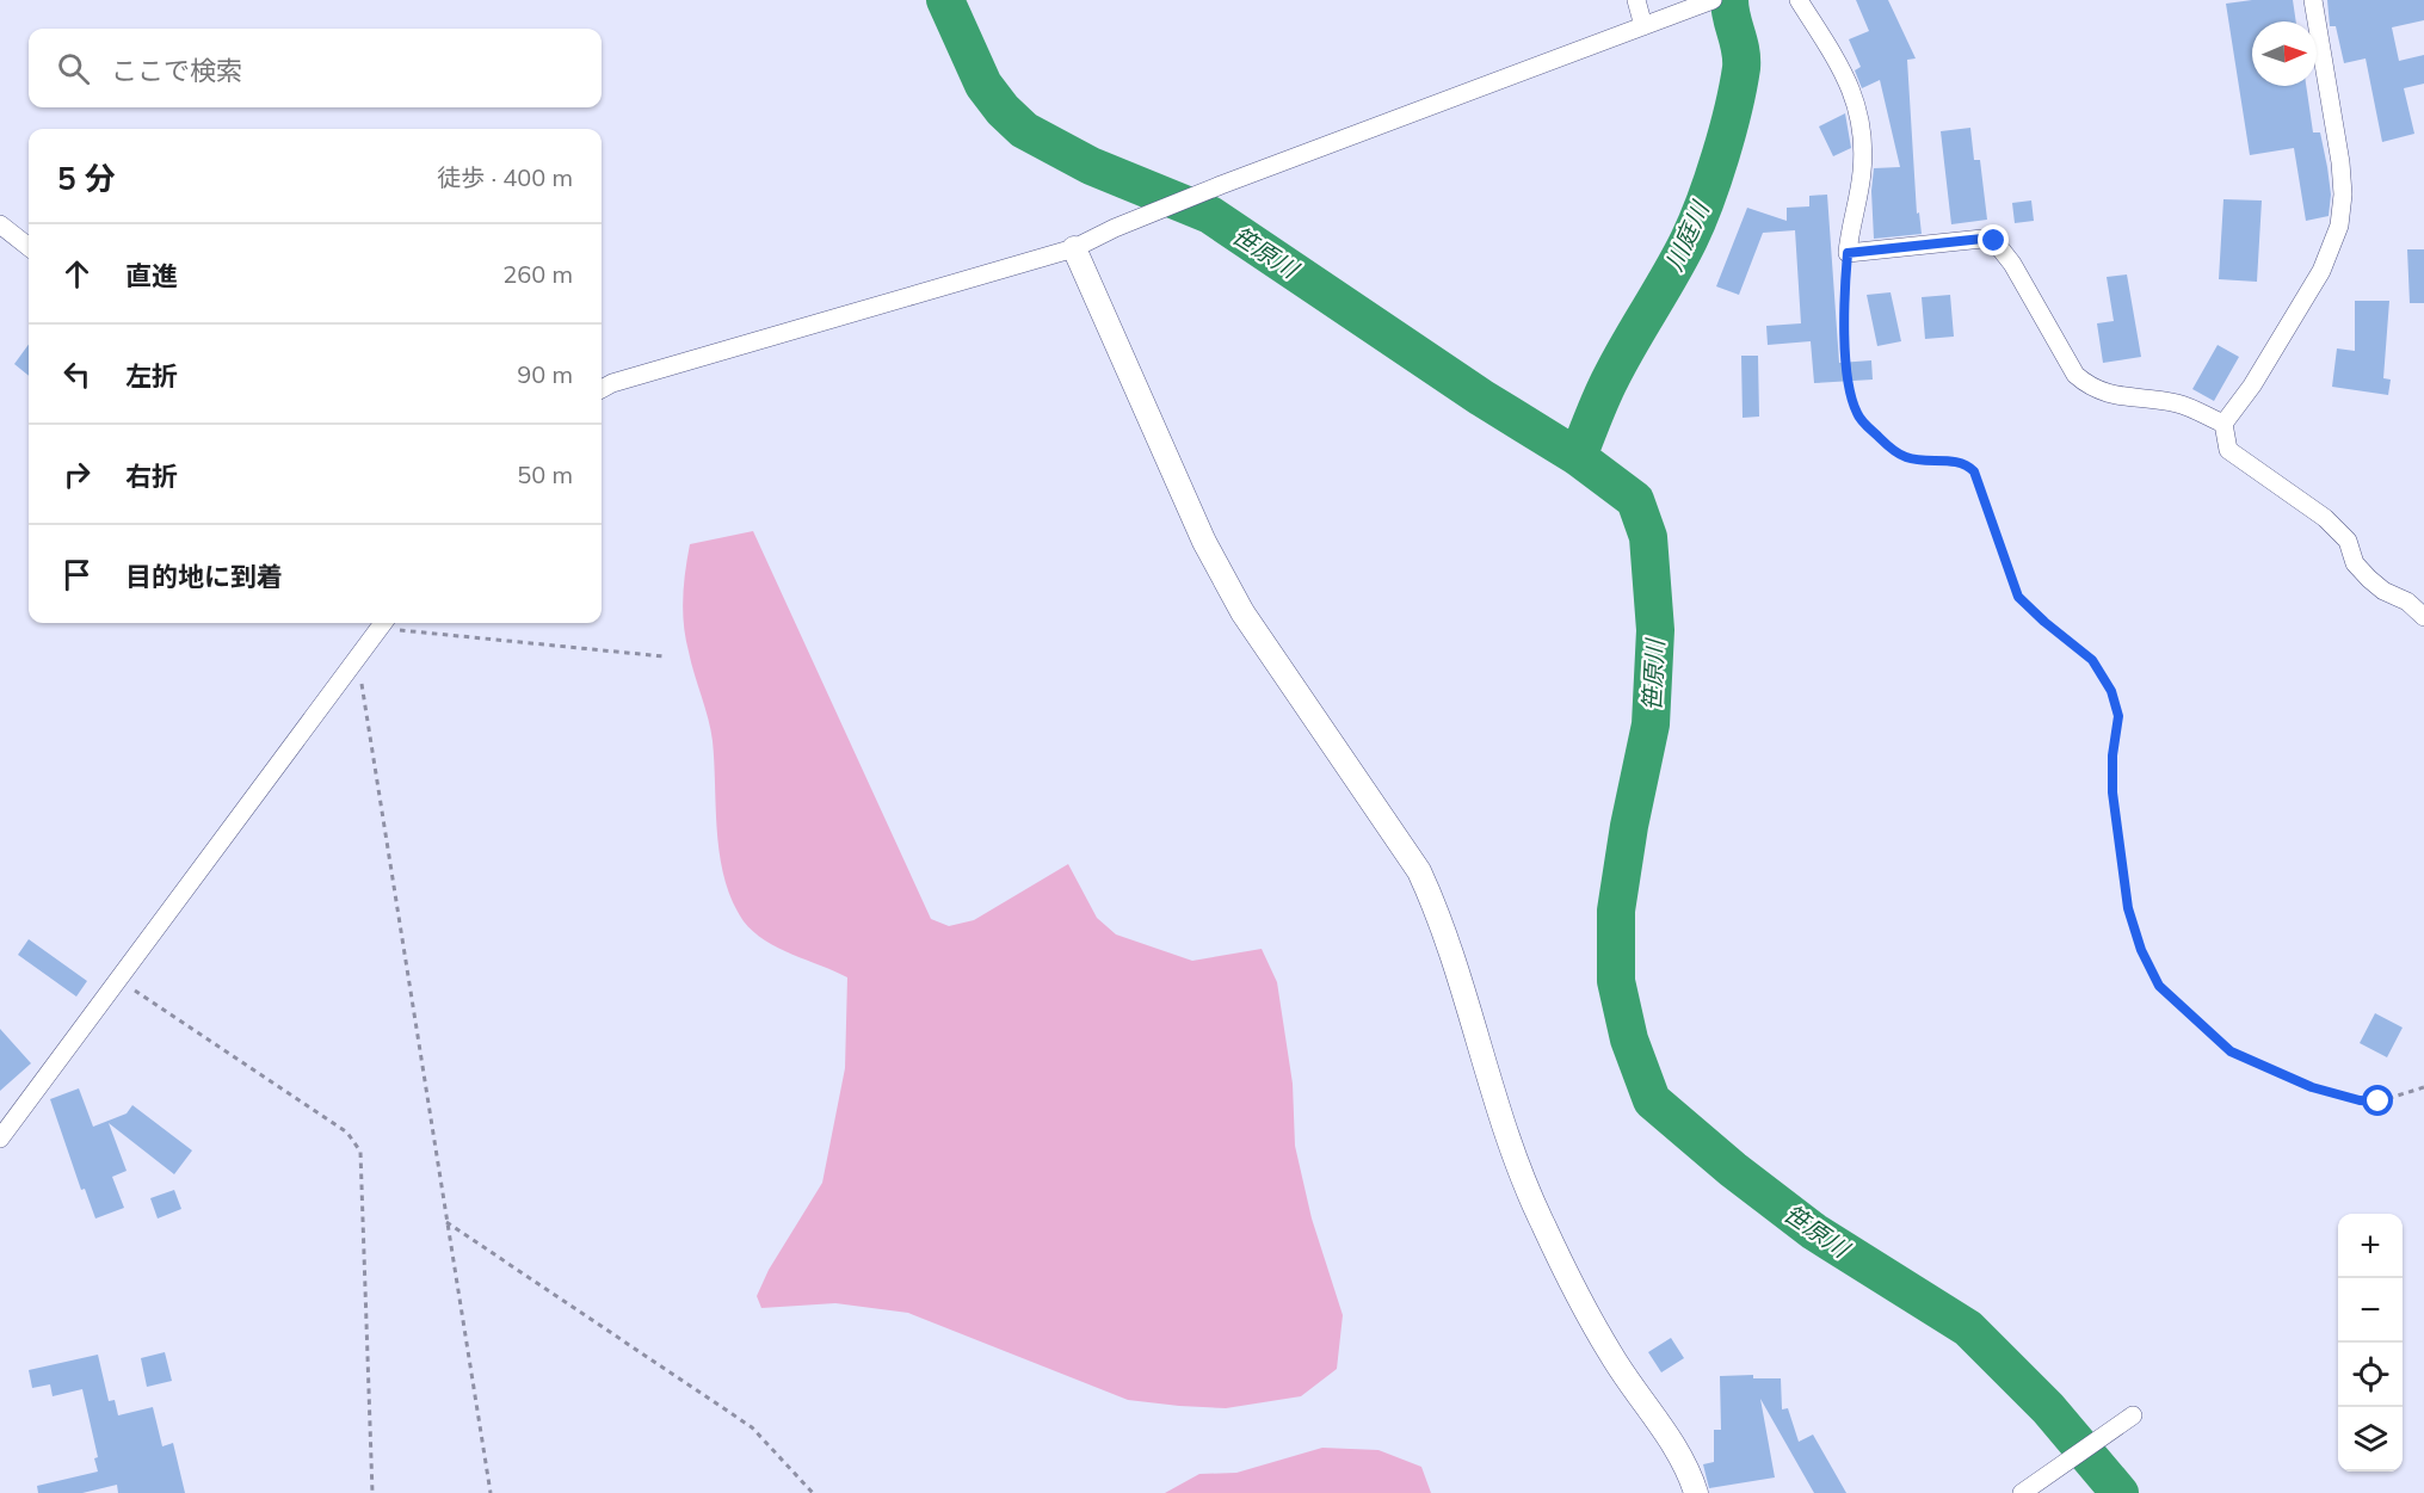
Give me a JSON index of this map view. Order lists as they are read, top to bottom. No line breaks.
{"water":["川庭川","笹原川"],"north":"right","page":{"search":"ここで検索","heading":["5 分","徒歩 · 400 m"],"list":[["直進","260 m"],["左折","90 m"],["右折","50 m"],"目的地に到着"],"map_buttons":["+","−"]}}
